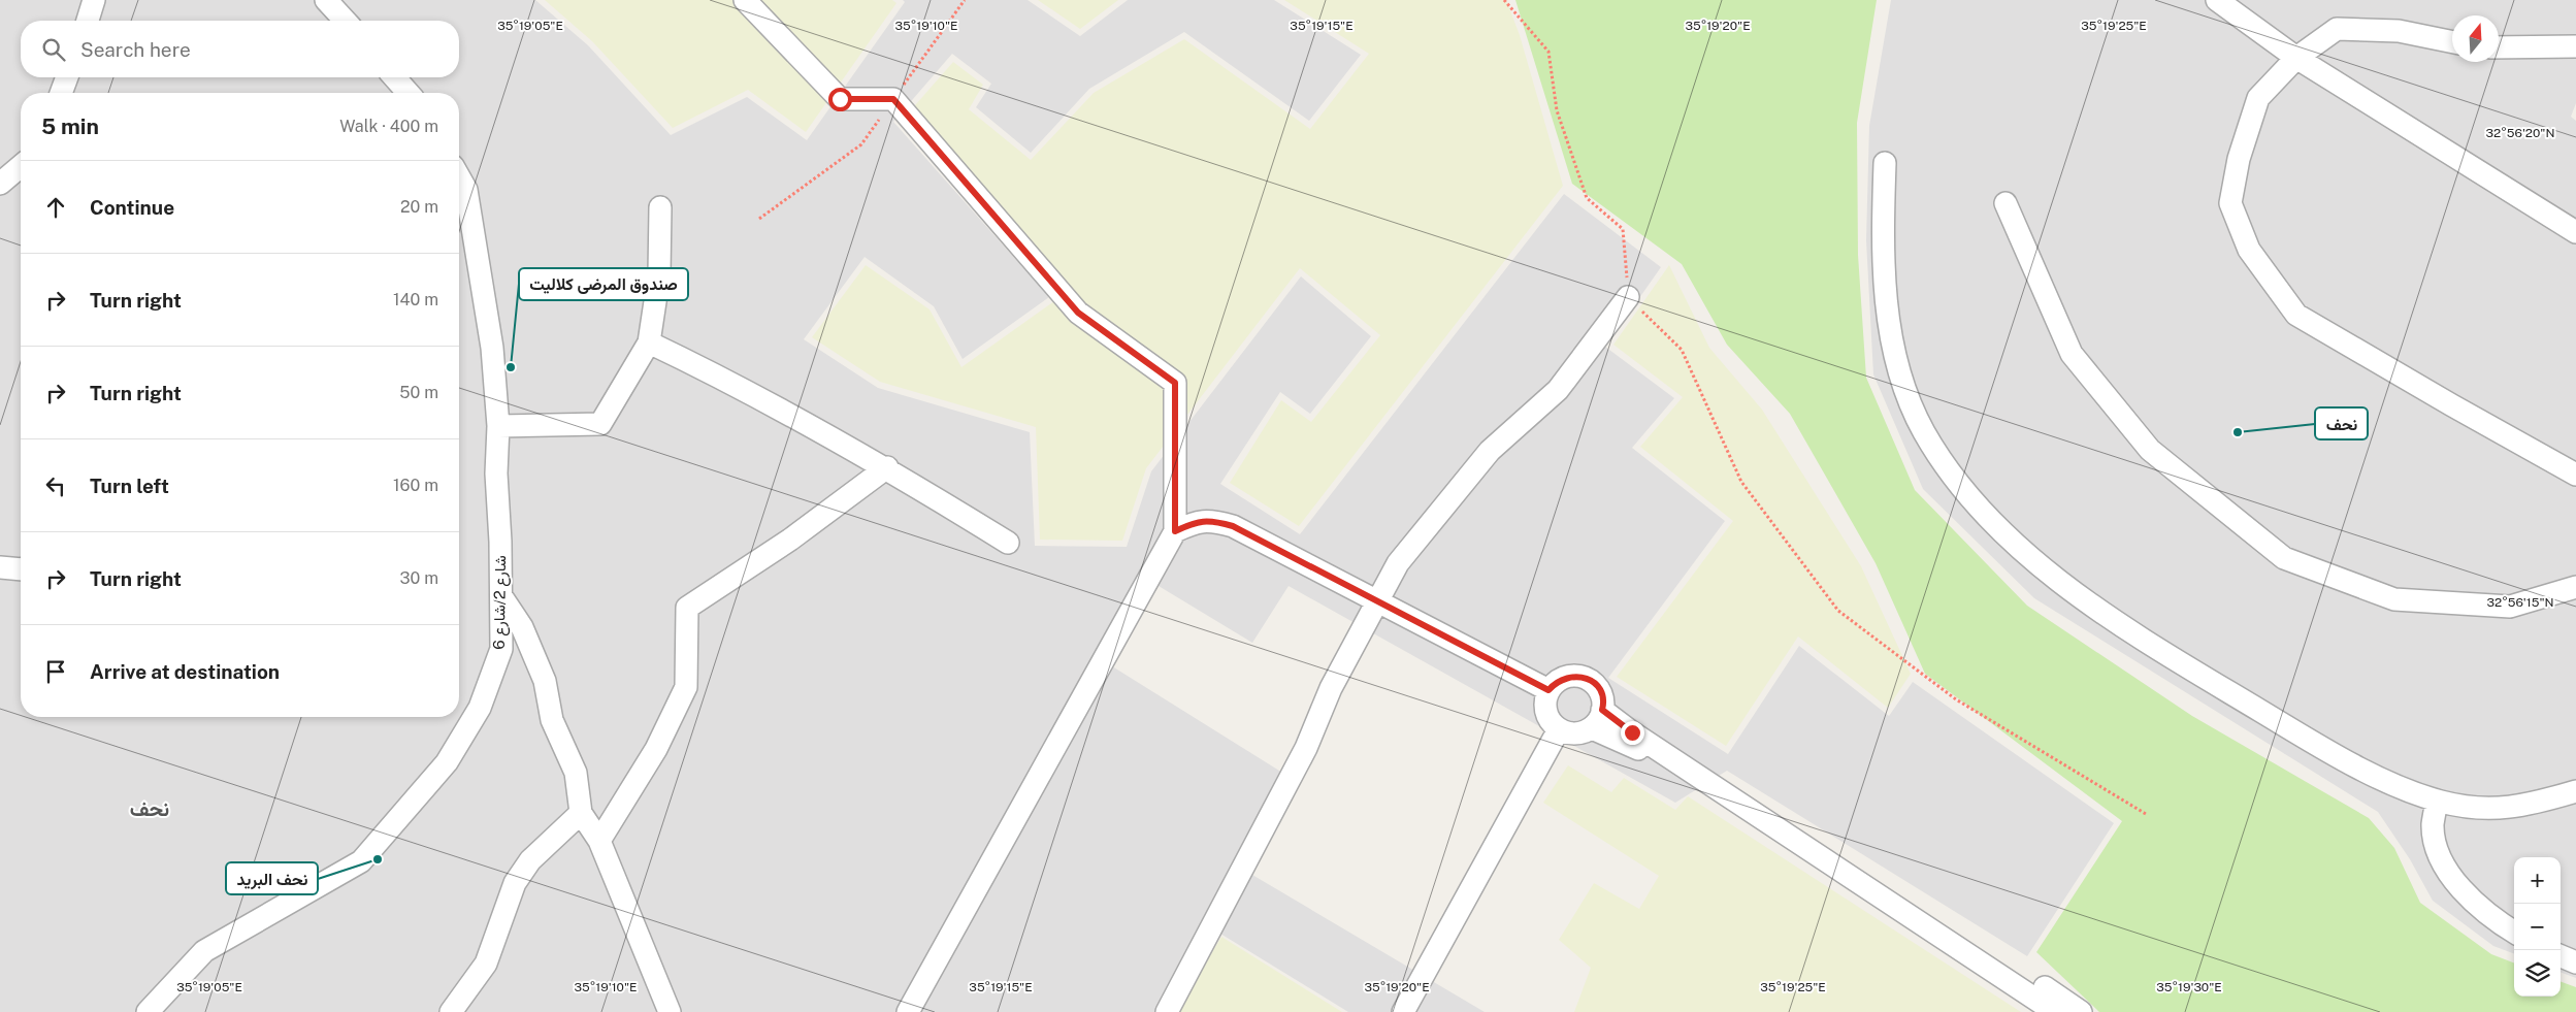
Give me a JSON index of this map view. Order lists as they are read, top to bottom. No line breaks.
{"streets":{"street":["شارع 2/شارع 6"]},"districts":["نحف"],"places":["صندوق المرضى كلاليت","نحف","نحف البريد"],"north":"top","page":{"search":"Search here","heading":["5 min","Walk · 400 m"],"list":[["Continue","20 m"],["Turn right","140 m"],["Turn right","50 m"],["Turn left","160 m"],["Turn right","30 m"],"Arrive at destination"],"map_buttons":["+","−"]},"coordinates":["35°19'05\"E","35°19'10\"E","35°19'15\"E","35°19'20\"E","35°19'25\"E","32°56'20\"N","32°56'15\"N","35°19'30\"E"]}
